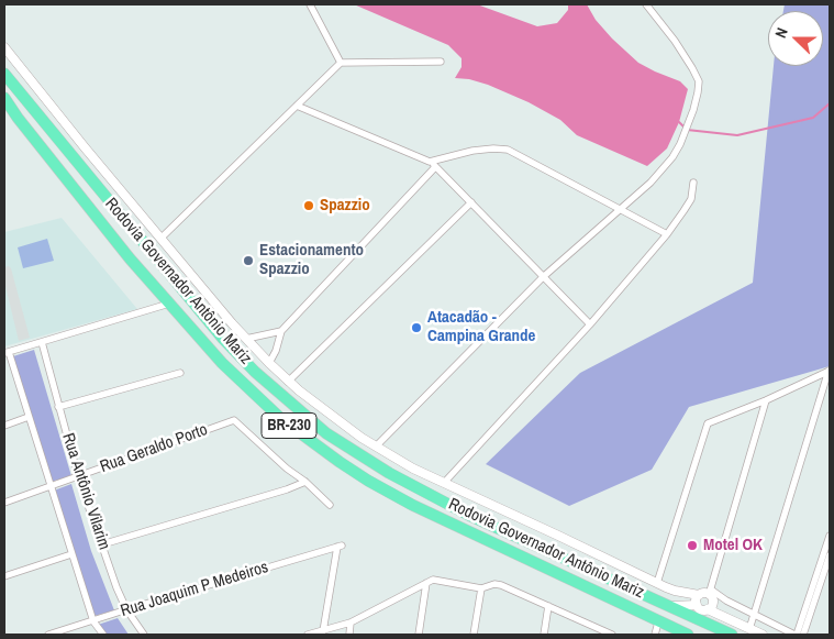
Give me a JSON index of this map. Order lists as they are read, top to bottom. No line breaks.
{"streets":{"highway":["Rodovia Governador Antônio Mariz","BR-230"],"street":["Rua Geraldo Porto","Rua Antônio Vilarim","Rua Joaquim P Medeiros"]},"crossings":[["Rua Geraldo Porto","Rua Antônio Vilarim"],["Rua Antônio Vilarim","Rua Joaquim P Medeiros"]],"places":["Spazzio","Estacionamento Spazzio","Atacadão - Campina Grande","Motel OK"],"north":"left"}
